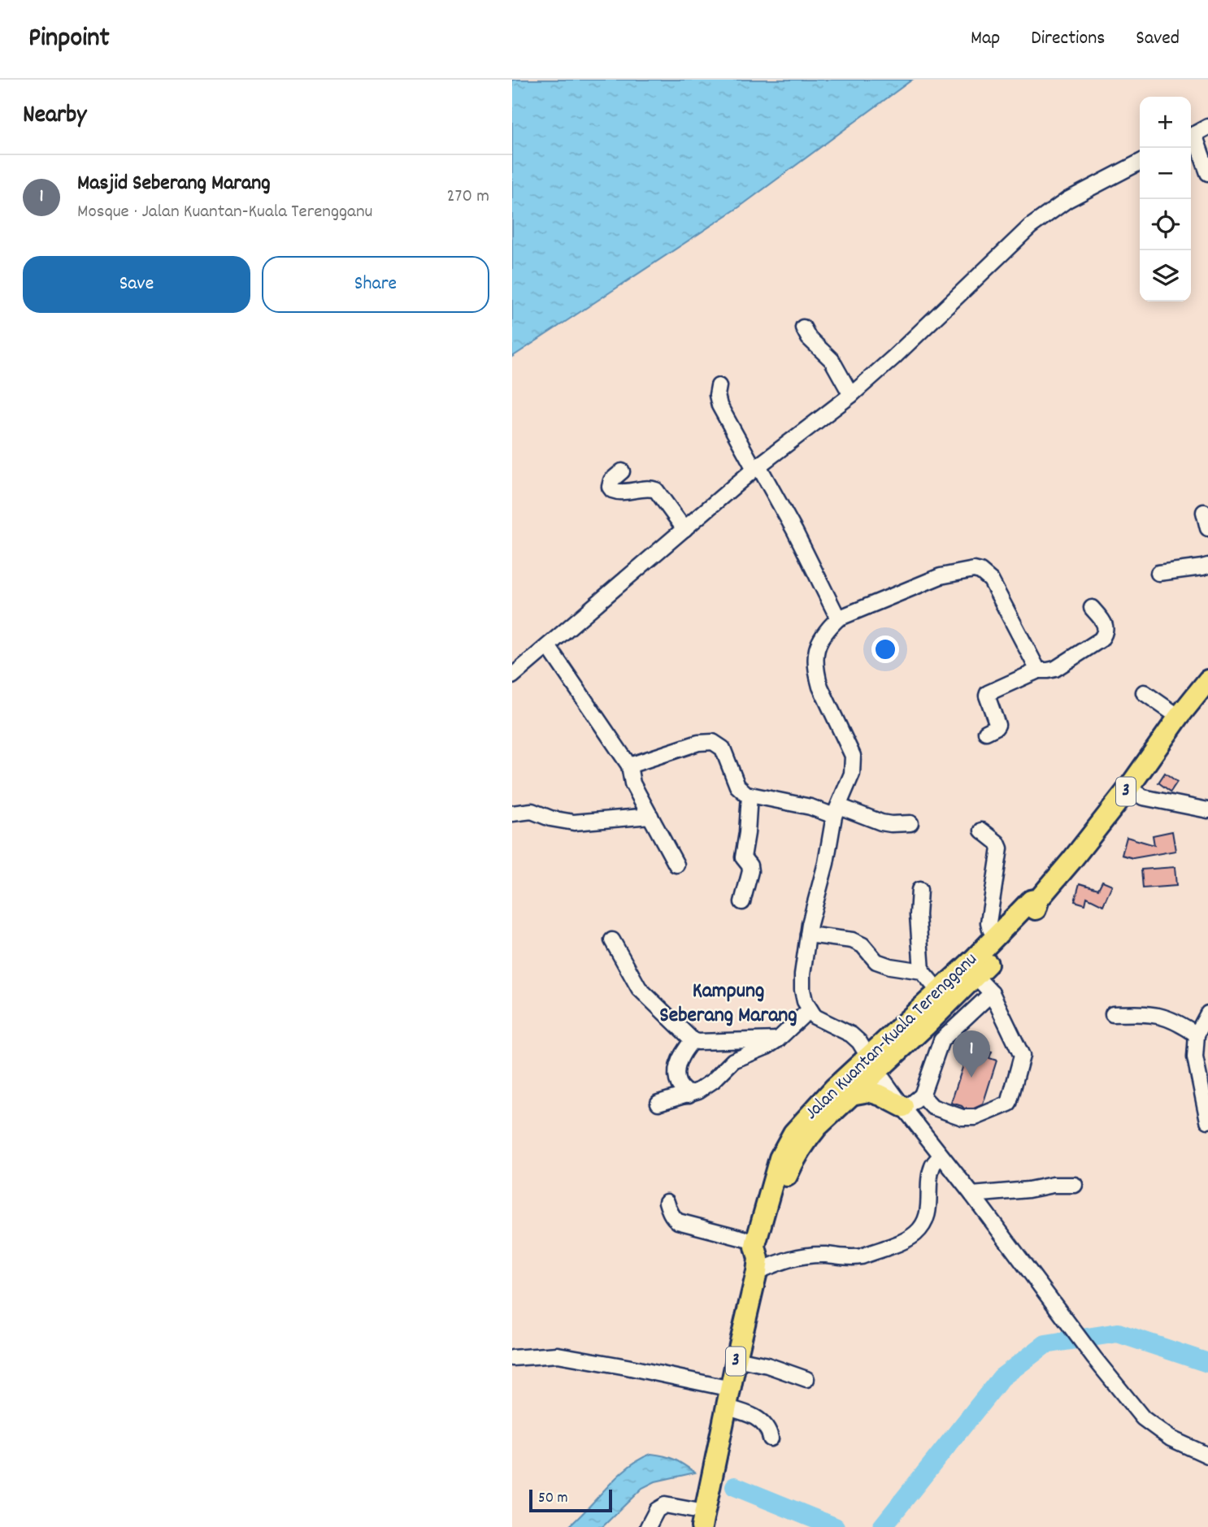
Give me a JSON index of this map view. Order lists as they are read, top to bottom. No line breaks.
{"streets":{"highway":["3","Jalan Kuantan-Kuala Terengganu"]},"districts":["Kampung Seberang Marang"],"scale_bar":"50 m","page":{"header":"Pinpoint","nav":["Map","Directions","Saved"],"heading":"Nearby","map_buttons":["+","−"],"list":[{"mark":"1","name":"Masjid Seberang Marang","note":"Mosque · Jalan Kuantan-Kuala Terengganu","value":"270 m"}],"buttons":["Save","Share"],"pins":"1","scale":"50 m"}}
